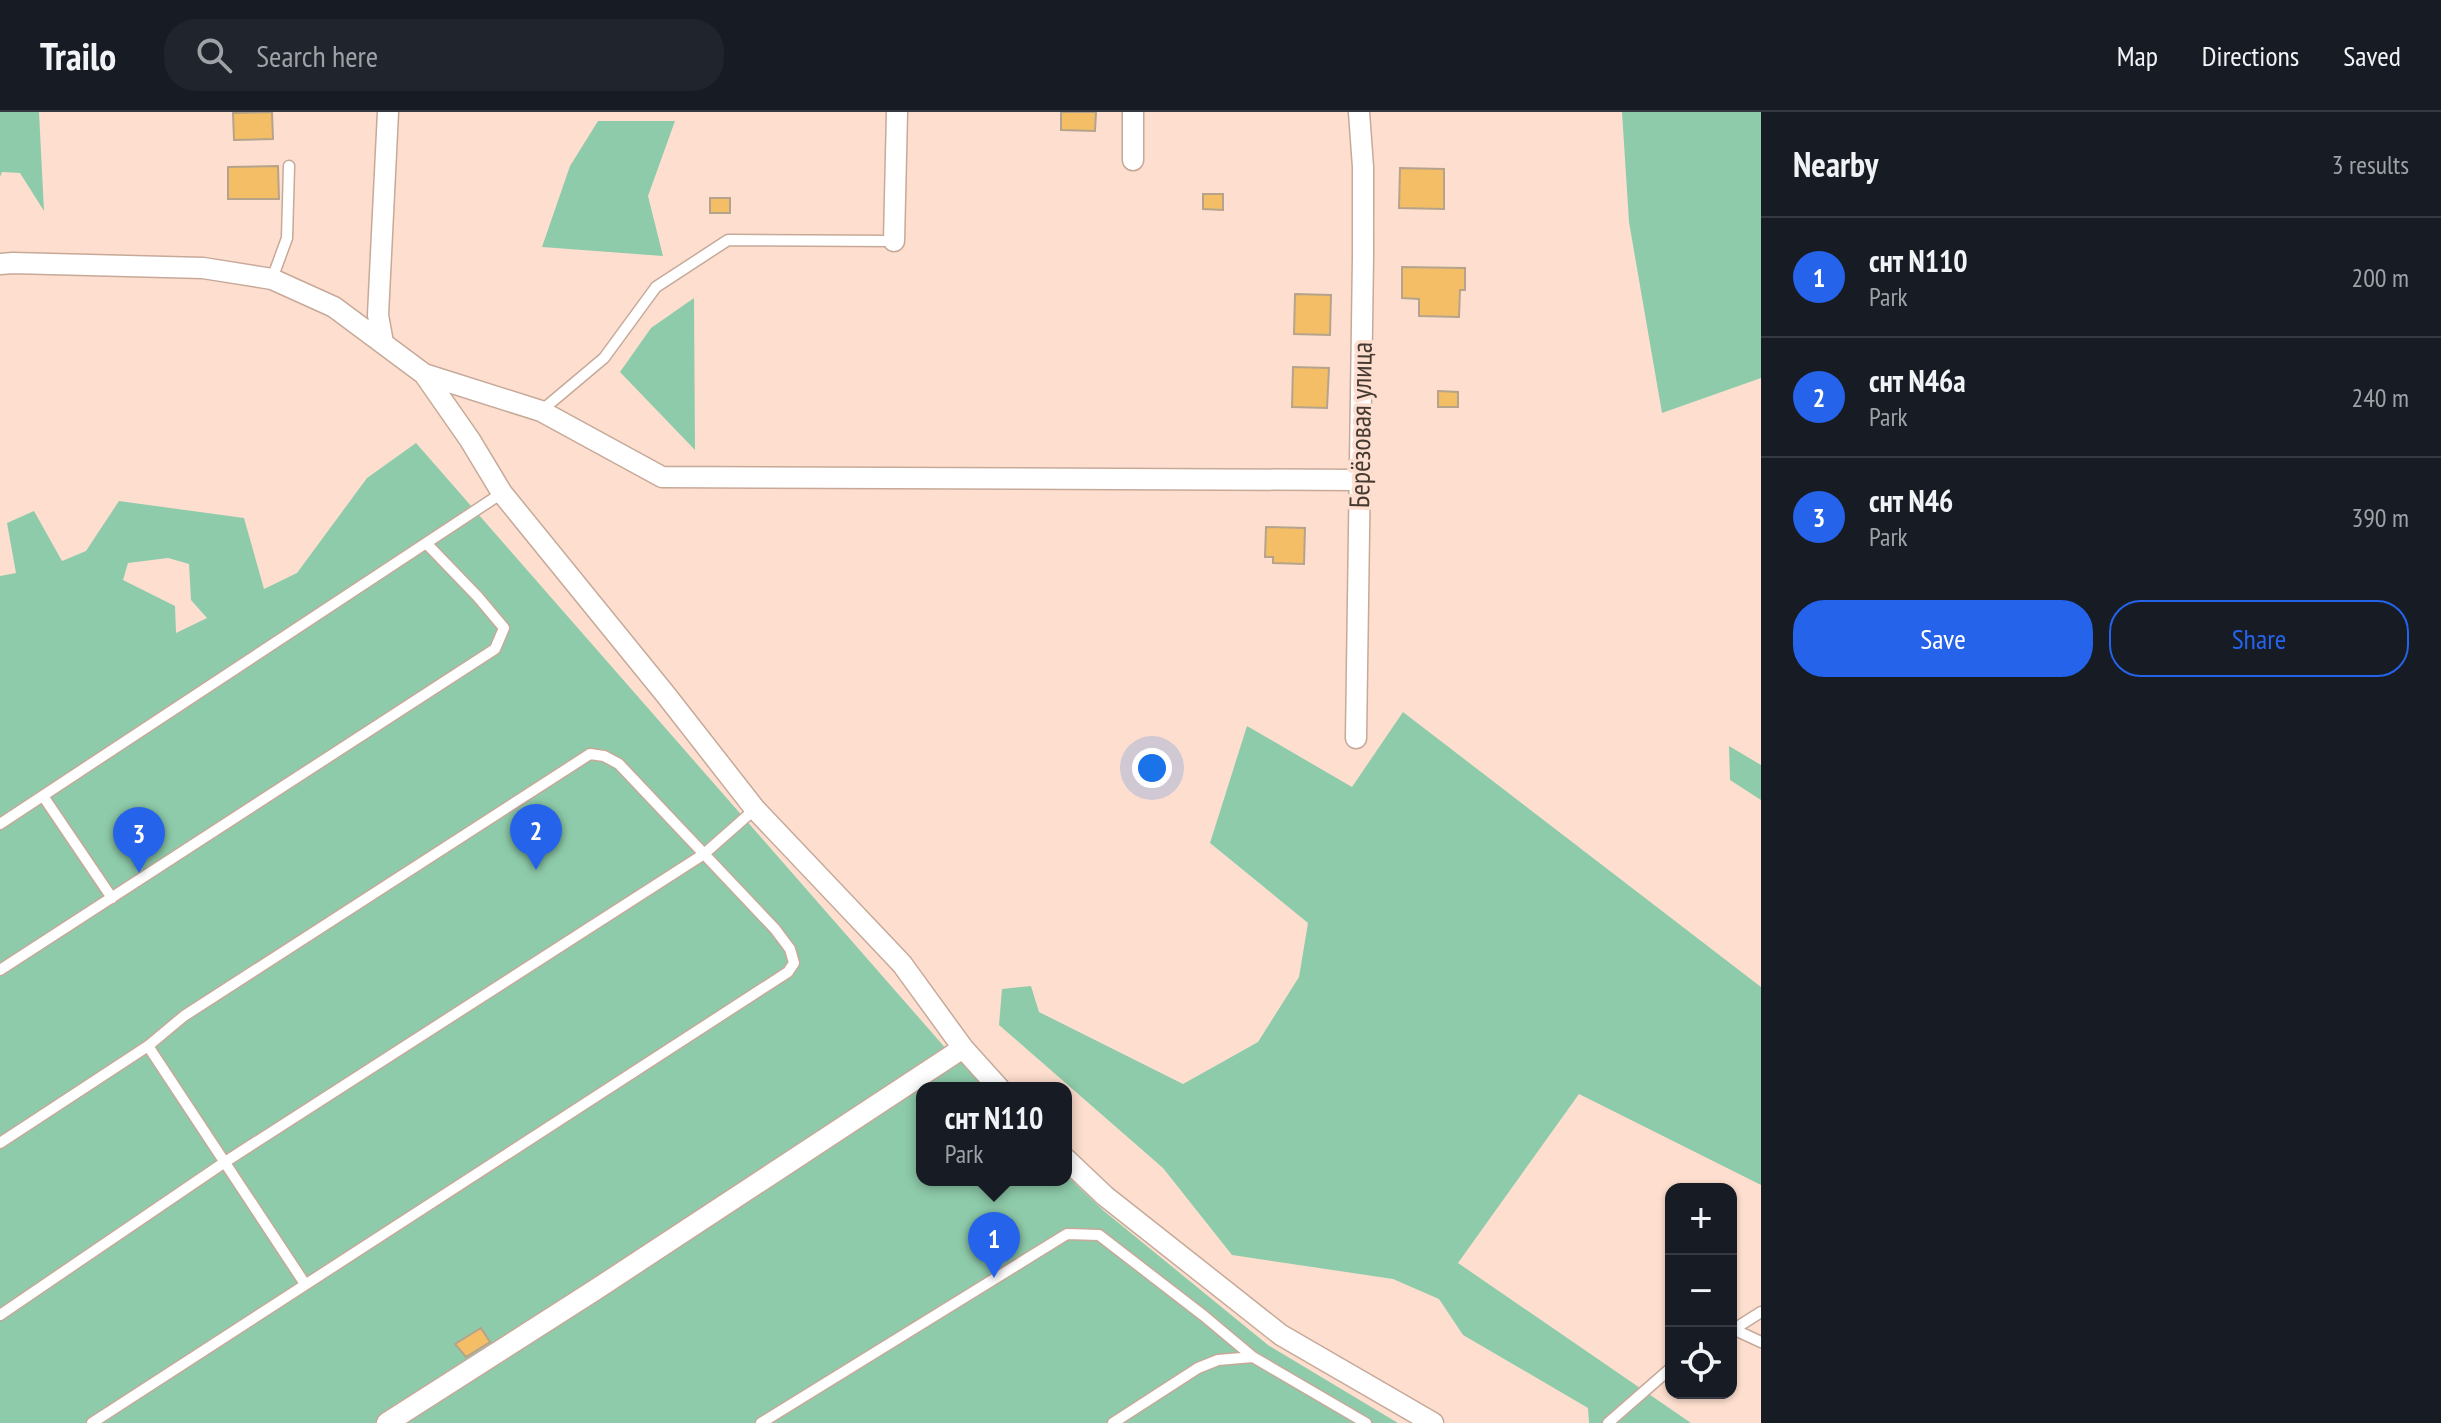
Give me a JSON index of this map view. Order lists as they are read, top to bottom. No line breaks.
{"streets":{"street":["Берёзовая улица"]},"page":{"header":"Trailo","search":"Search here","nav":["Map","Directions","Saved"],"heading":["Nearby","3 results"],"list":[{"mark":"1","name":"снт N110","note":"Park","value":"200 m"},{"mark":"2","name":"снт N46а","note":"Park","value":"240 m"},{"mark":"3","name":"снт N46","note":"Park","value":"390 m"}],"buttons":["Save","Share"],"pins":["2","3","1"],"popup":["снт N110","Park"],"map_buttons":["+","−"]}}
